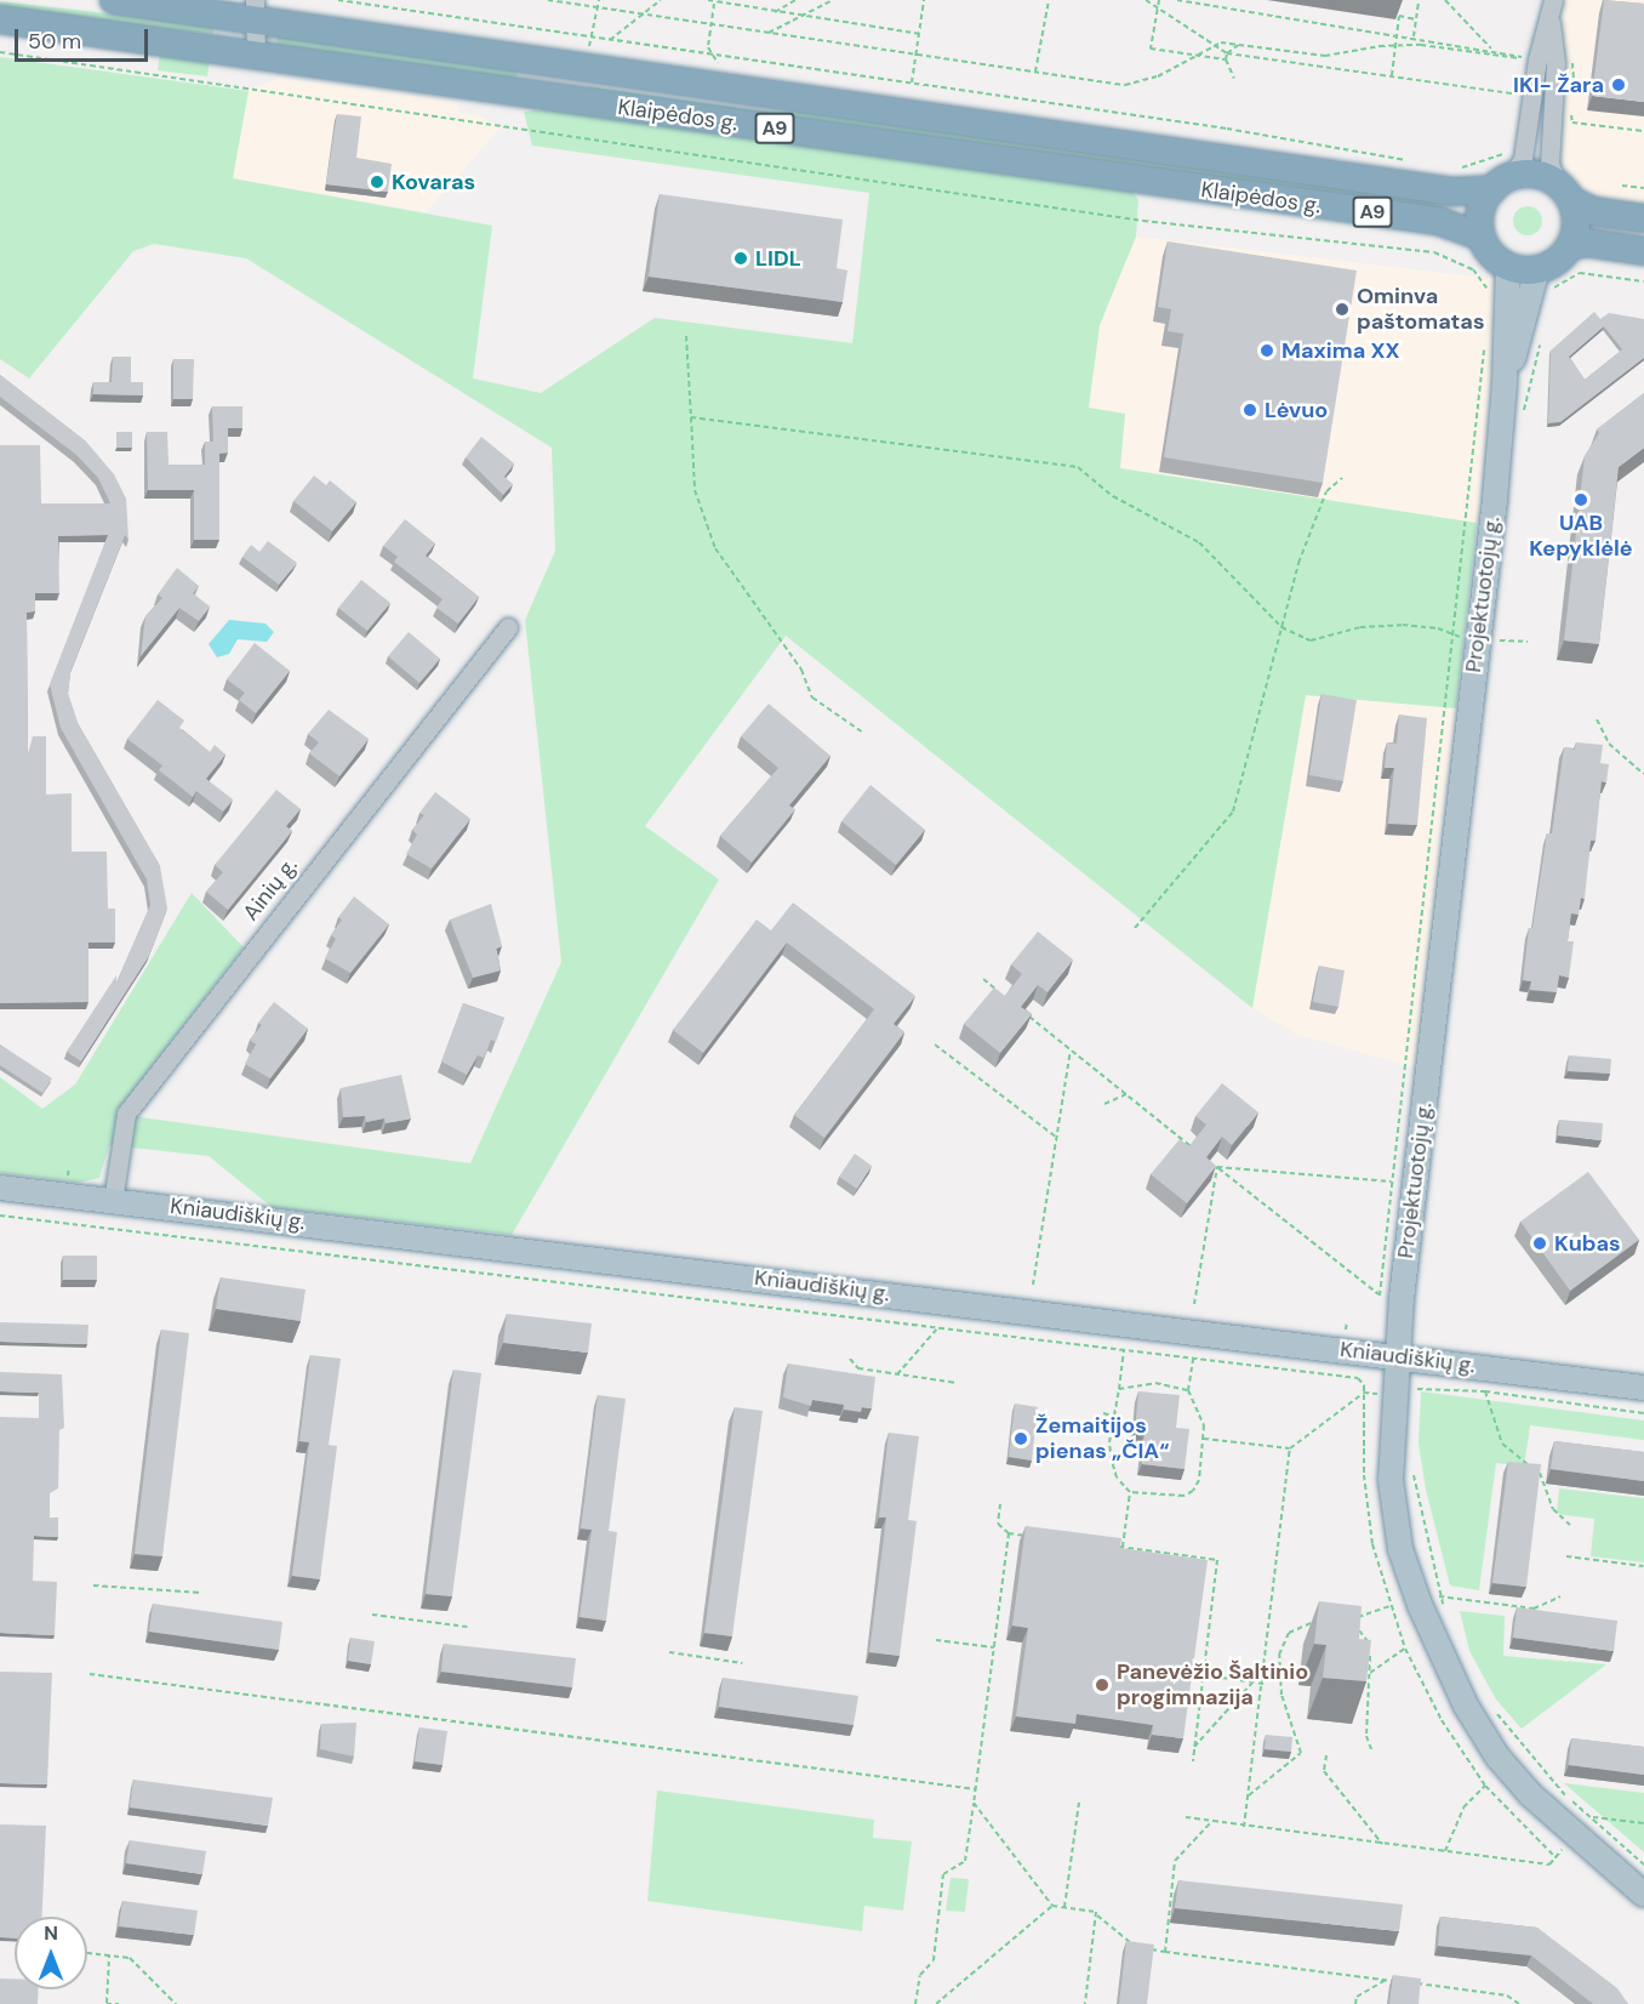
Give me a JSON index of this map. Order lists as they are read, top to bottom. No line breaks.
{"streets":{"highway":["Klaipėdos g.","A9"],"main road":["Projektuotojų g.","Kniaudiškių g."],"street":["Ainių g."]},"crossings":[["Klaipėdos g.","Projektuotojų g."],["Projektuotojų g.","Kniaudiškių g."],["Ainių g.","Kniaudiškių g."]],"places":["IKI- Žara","Kovaras","LIDL","Ominva paštomatas","Maxima XX","Lėvuo","UAB Kepyklėlė","Kubas","Žemaitijos pienas „ČIA“","Panevėžio Šaltinio progimnazija"],"scale_bar":"50 m","north":"top"}
